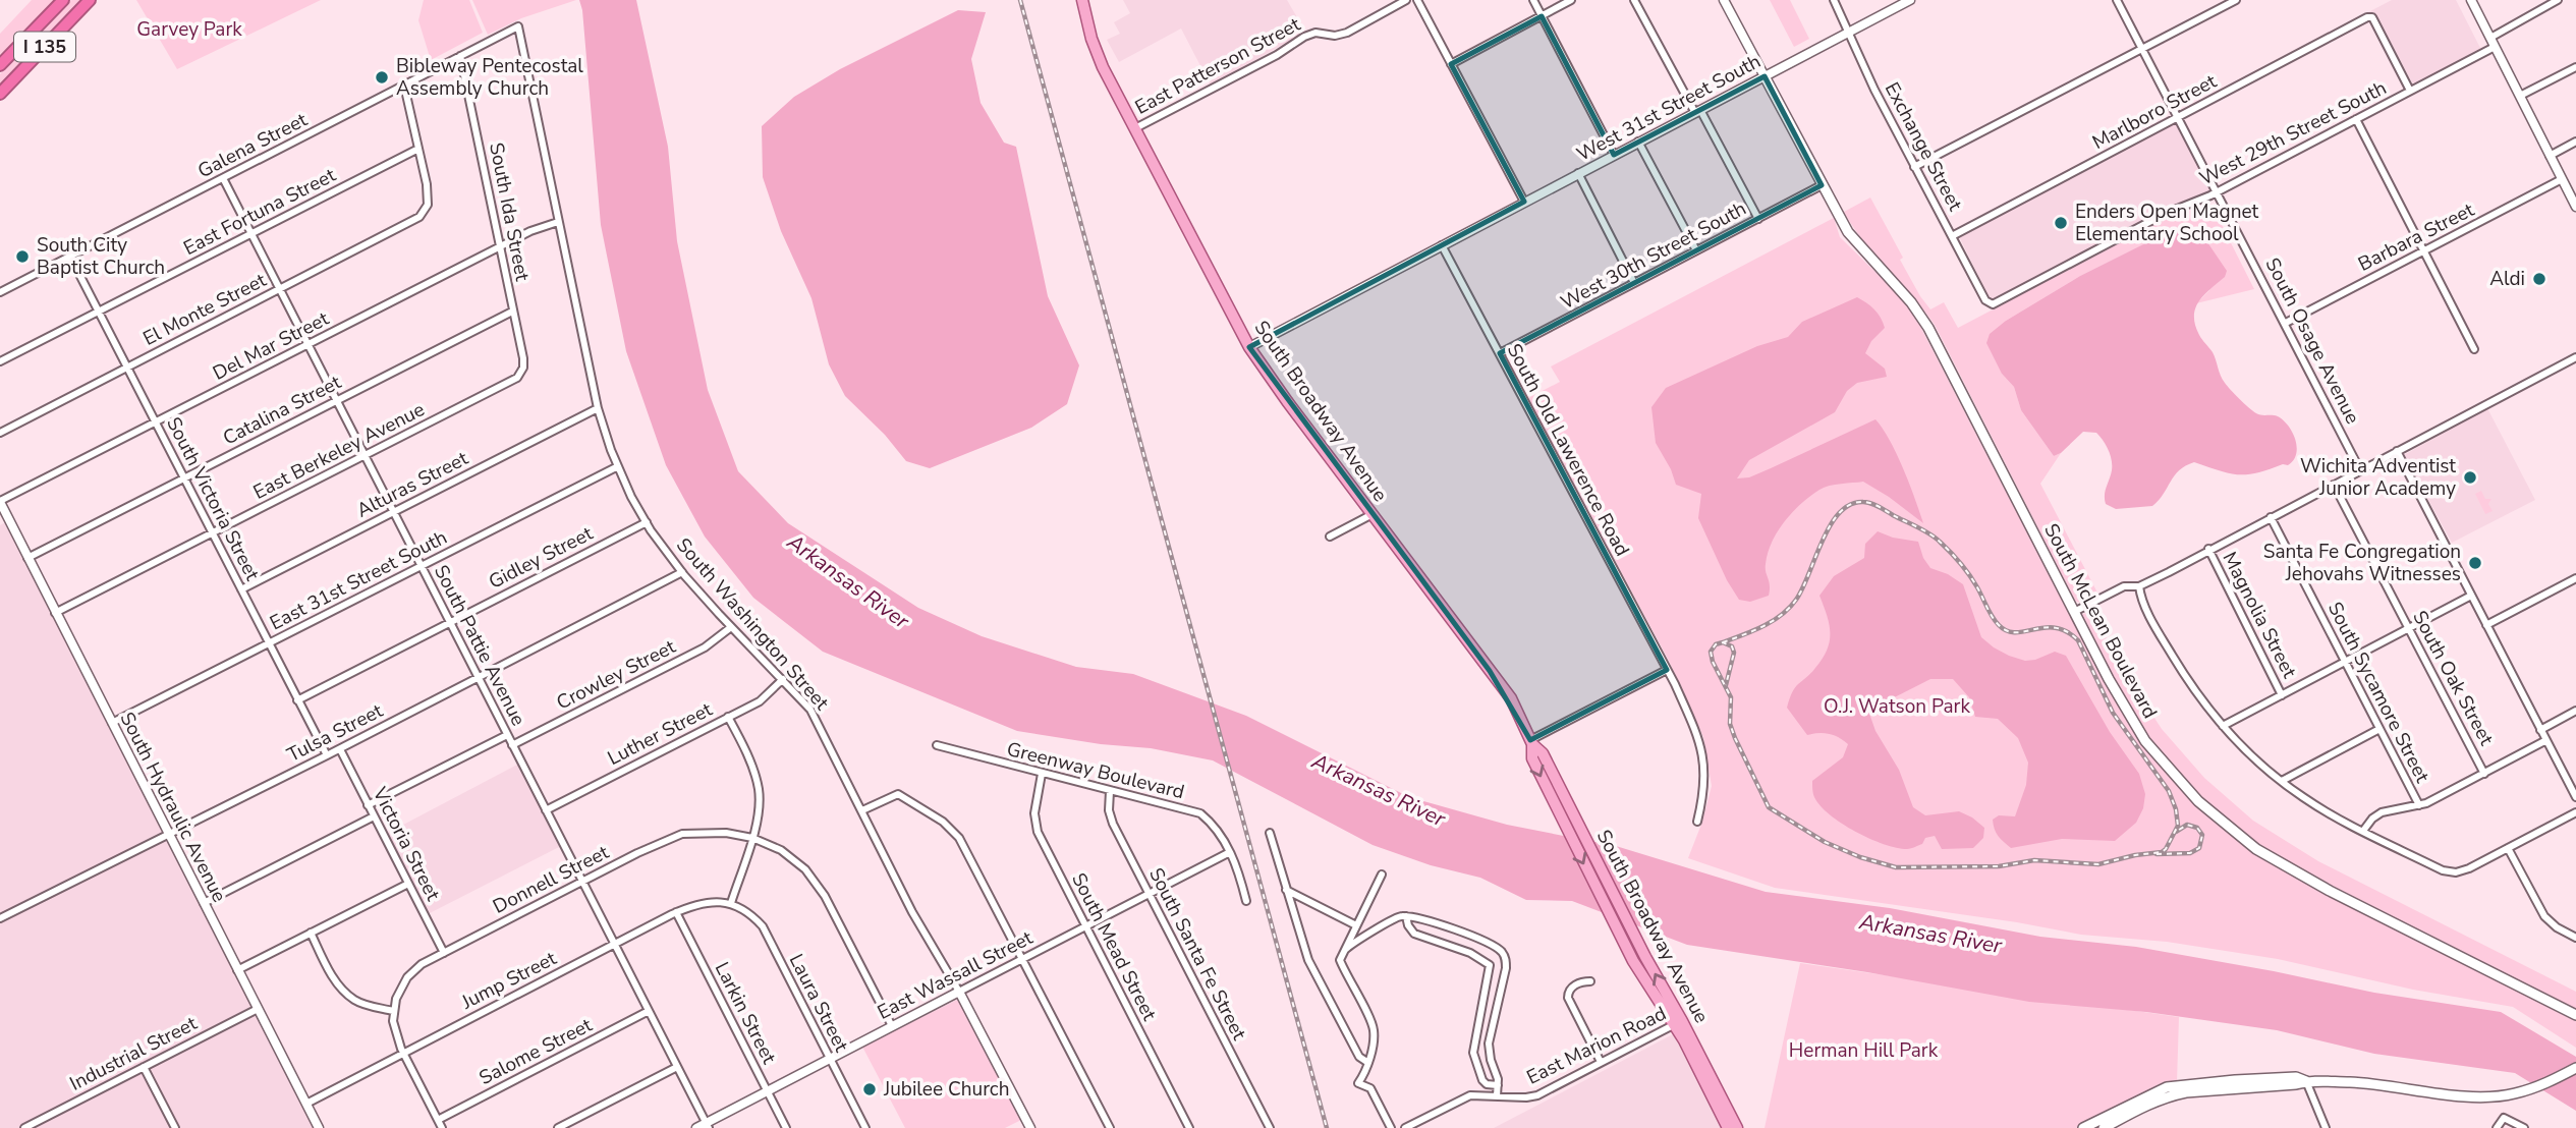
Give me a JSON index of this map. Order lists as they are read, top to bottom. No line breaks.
{"streets":{"highway":["I 135"],"main road":["South Broadway Avenue","South McLean Boulevard"],"street":["East Patterson Street","West 31st Street South","Marlboro Street","West 29th Street South","Galena Street","Exchange Street","East Fortuna Street","South Ida Street","Barbara Street","West 30th Street South","El Monte Street","South Osage Avenue","Del Mar Street","Catalina Street","South Old Lawerence Road","East Berkeley Avenue","Alturas Street","South Victoria Street","Gidley Street","East 31st Street South","Magnolia Street","South Washington Street","South Pattie Avenue","Crowley Street","South Oak Street","South Sycamore Street","Tulsa Street","Luther Street","Greenway Boulevard","South Hydraulic Avenue","Victoria Street","Donnell Street","South Mead Street","South Santa Fe Street","East Wassall Street","Jump Street","Laura Street","Larkin Street","East Marion Road","Salome Street","Industrial Street"]},"crossings":[["East Patterson Street","South Broadway Avenue"],["West 31st Street South","Exchange Street"],["West 31st Street South","South Old Lawerence Road"],["West 31st Street South","South McLean Boulevard"],["Marlboro Street","West 29th Street South"],["Marlboro Street","Exchange Street"],["Marlboro Street","South Osage Avenue"],["West 29th Street South","Exchange Street"],["West 29th Street South","South Osage Avenue"],["Galena Street","South Ida Street"],["Galena Street","South Victoria Street"],["Galena Street","South Washington Street"],["Galena Street","South Pattie Avenue"],["East Fortuna Street","El Monte Street"],["East Fortuna Street","South Victoria Street"],["East Fortuna Street","South Pattie Avenue"],["South Ida Street","Del Mar Street"],["South Ida Street","Catalina Street"],["South Ida Street","East Berkeley Avenue"],["Barbara Street","South Osage Avenue"],["West 30th Street South","South Old Lawerence Road"],["West 30th Street South","South McLean Boulevard"],["El Monte Street","South Victoria Street"],["El Monte Street","South Pattie Avenue"],["Del Mar Street","South Victoria Street"],["Del Mar Street","South Washington Street"],["Del Mar Street","South Pattie Avenue"],["Del Mar Street","South Hydraulic Avenue"],["Catalina Street","South Victoria Street"],["Catalina Street","South Pattie Avenue"],["Catalina Street","South Hydraulic Avenue"],["South Broadway Avenue","East Marion Road"],["East Berkeley Avenue","South Victoria Street"],["East Berkeley Avenue","South Pattie Avenue"],["East Berkeley Avenue","South Hydraulic Avenue"],["Alturas Street","South Victoria Street"],["Alturas Street","South Washington Street"],["Alturas Street","South Pattie Avenue"],["South Victoria Street","Gidley Street"],["South Victoria Street","East 31st Street South"],["South Victoria Street","Tulsa Street"],["Gidley Street","South Washington Street"],["Gidley Street","South Pattie Avenue"],["East 31st Street South","South Washington Street"],["East 31st Street South","South Pattie Avenue"],["East 31st Street South","South Hydraulic Avenue"],["South Washington Street","Crowley Street"],["South Washington Street","Tulsa Street"],["South Washington Street","Luther Street"],["South Washington Street","East Wassall Street"],["South Pattie Avenue","Crowley Street"],["South Pattie Avenue","Tulsa Street"],["South Pattie Avenue","Luther Street"],["South Pattie Avenue","Donnell Street"],["South Pattie Avenue","East Wassall Street"],["South Pattie Avenue","Jump Street"],["South Pattie Avenue","Salome Street"],["Tulsa Street","South Hydraulic Avenue"],["Tulsa Street","Victoria Street"],["Greenway Boulevard","South Mead Street"],["Greenway Boulevard","South Santa Fe Street"],["Greenway Boulevard","East Wassall Street"],["South Hydraulic Avenue","Jump Street"],["South Hydraulic Avenue","Industrial Street"],["Victoria Street","Donnell Street"],["South Mead Street","East Wassall Street"],["South Santa Fe Street","East Wassall Street"],["East Wassall Street","Laura Street"],["East Wassall Street","Larkin Street"],["Jump Street","Laura Street"],["Jump Street","Larkin Street"]],"water":["Arkansas River"],"parks":["Garvey Park","O.J. Watson Park","Herman Hill Park"],"places":["Bibleway Pentecostal Assembly Church","Enders Open Magnet Elementary School","South City Baptist Church","Aldi","Wichita Adventist Junior Academy","Santa Fe Congregation Jehovahs Witnesses","Jubilee Church"]}
